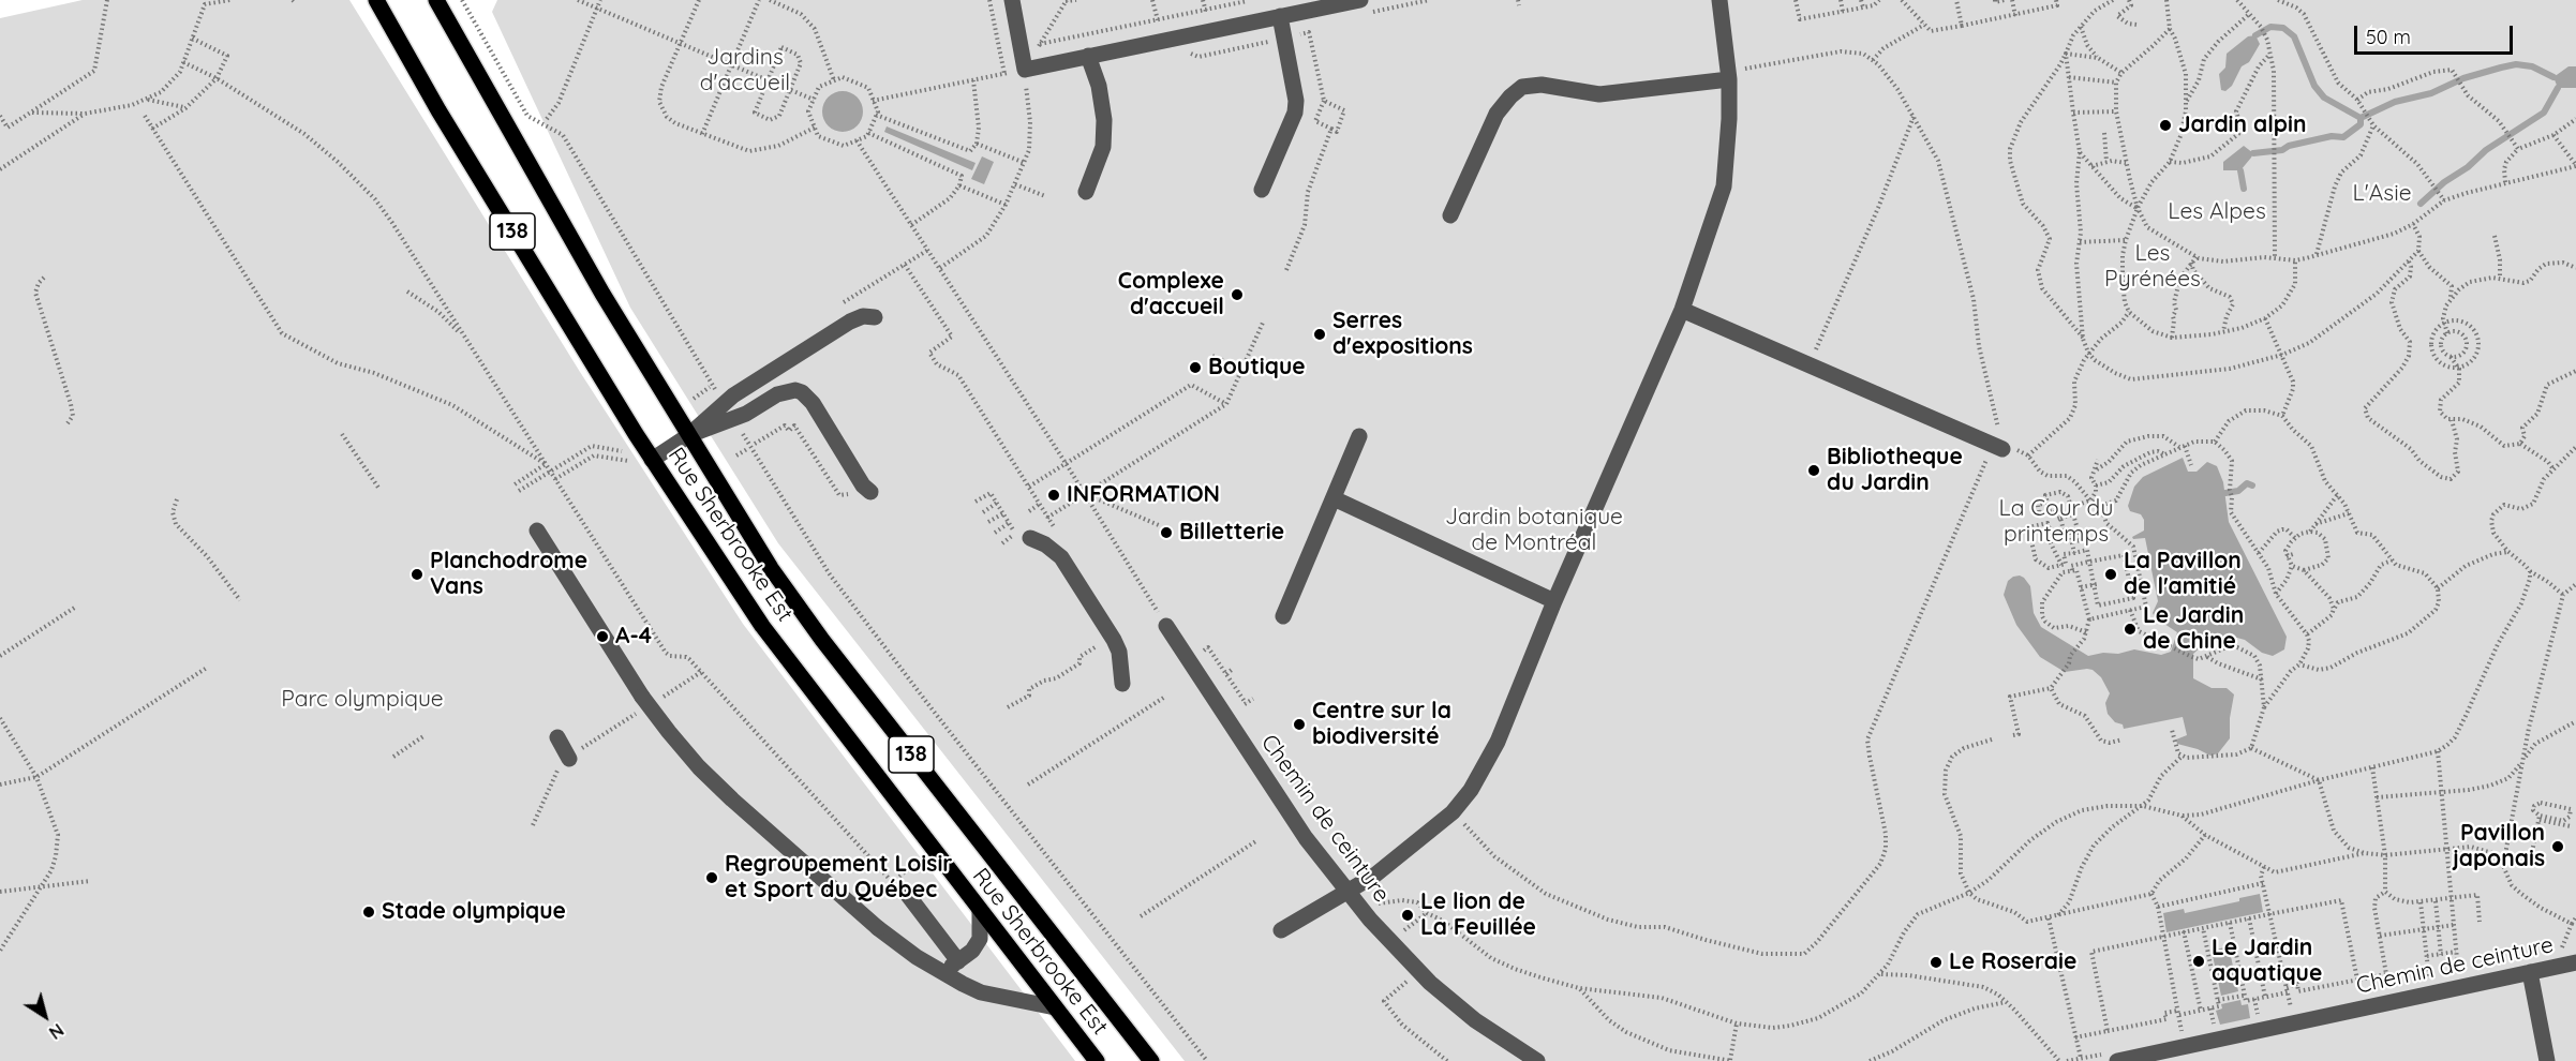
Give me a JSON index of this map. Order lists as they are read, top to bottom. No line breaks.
{"streets":{"main road":["138","Rue Sherbrooke Est"],"lane":["Chemin de ceinture"]},"parks":["Jardins d'accueil","L'Asie","Les Alpes","Les Pyrénées","La Cour du printemps","Jardin botanique de Montréal","Parc olympique"],"places":["Jardin alpin","Complexe d'accueil","Serres d'expositions","Boutique","Bibliotheque du Jardin","INFORMATION","Billetterie","Planchodrome Vans","La Pavillon de l'amitié","Le Jardin de Chine","A-4","Centre sur la biodiversité","Pavillon japonais","Regroupement Loisir et Sport du Québec","Stade olympique","Le lion de La Feuillée","Le Jardin aquatique","Le Roseraie"],"scale_bar":"50 m","north":"bottom right"}
